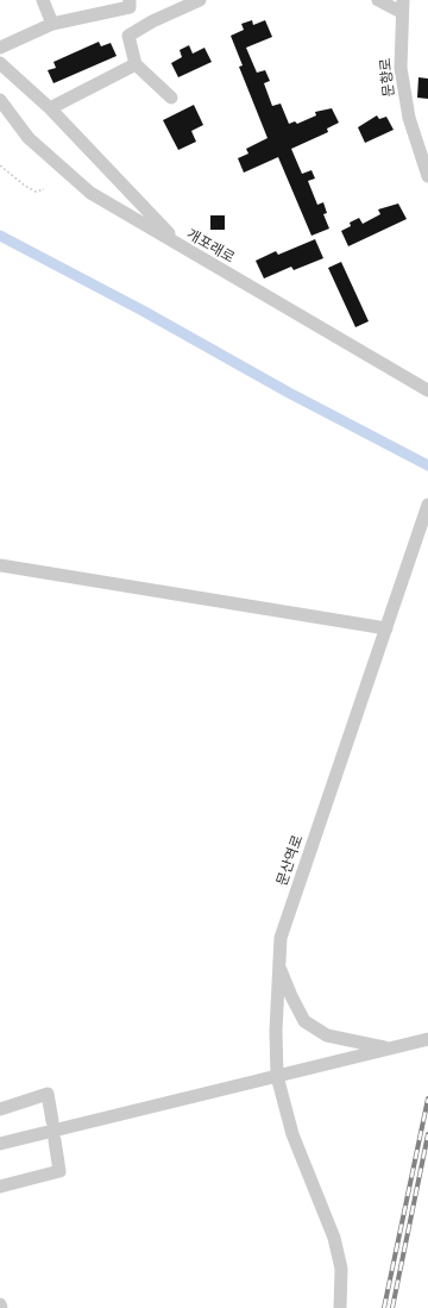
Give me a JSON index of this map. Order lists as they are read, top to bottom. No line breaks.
{"streets":{"street":["문향로","개포래로","문산역로"]}}
